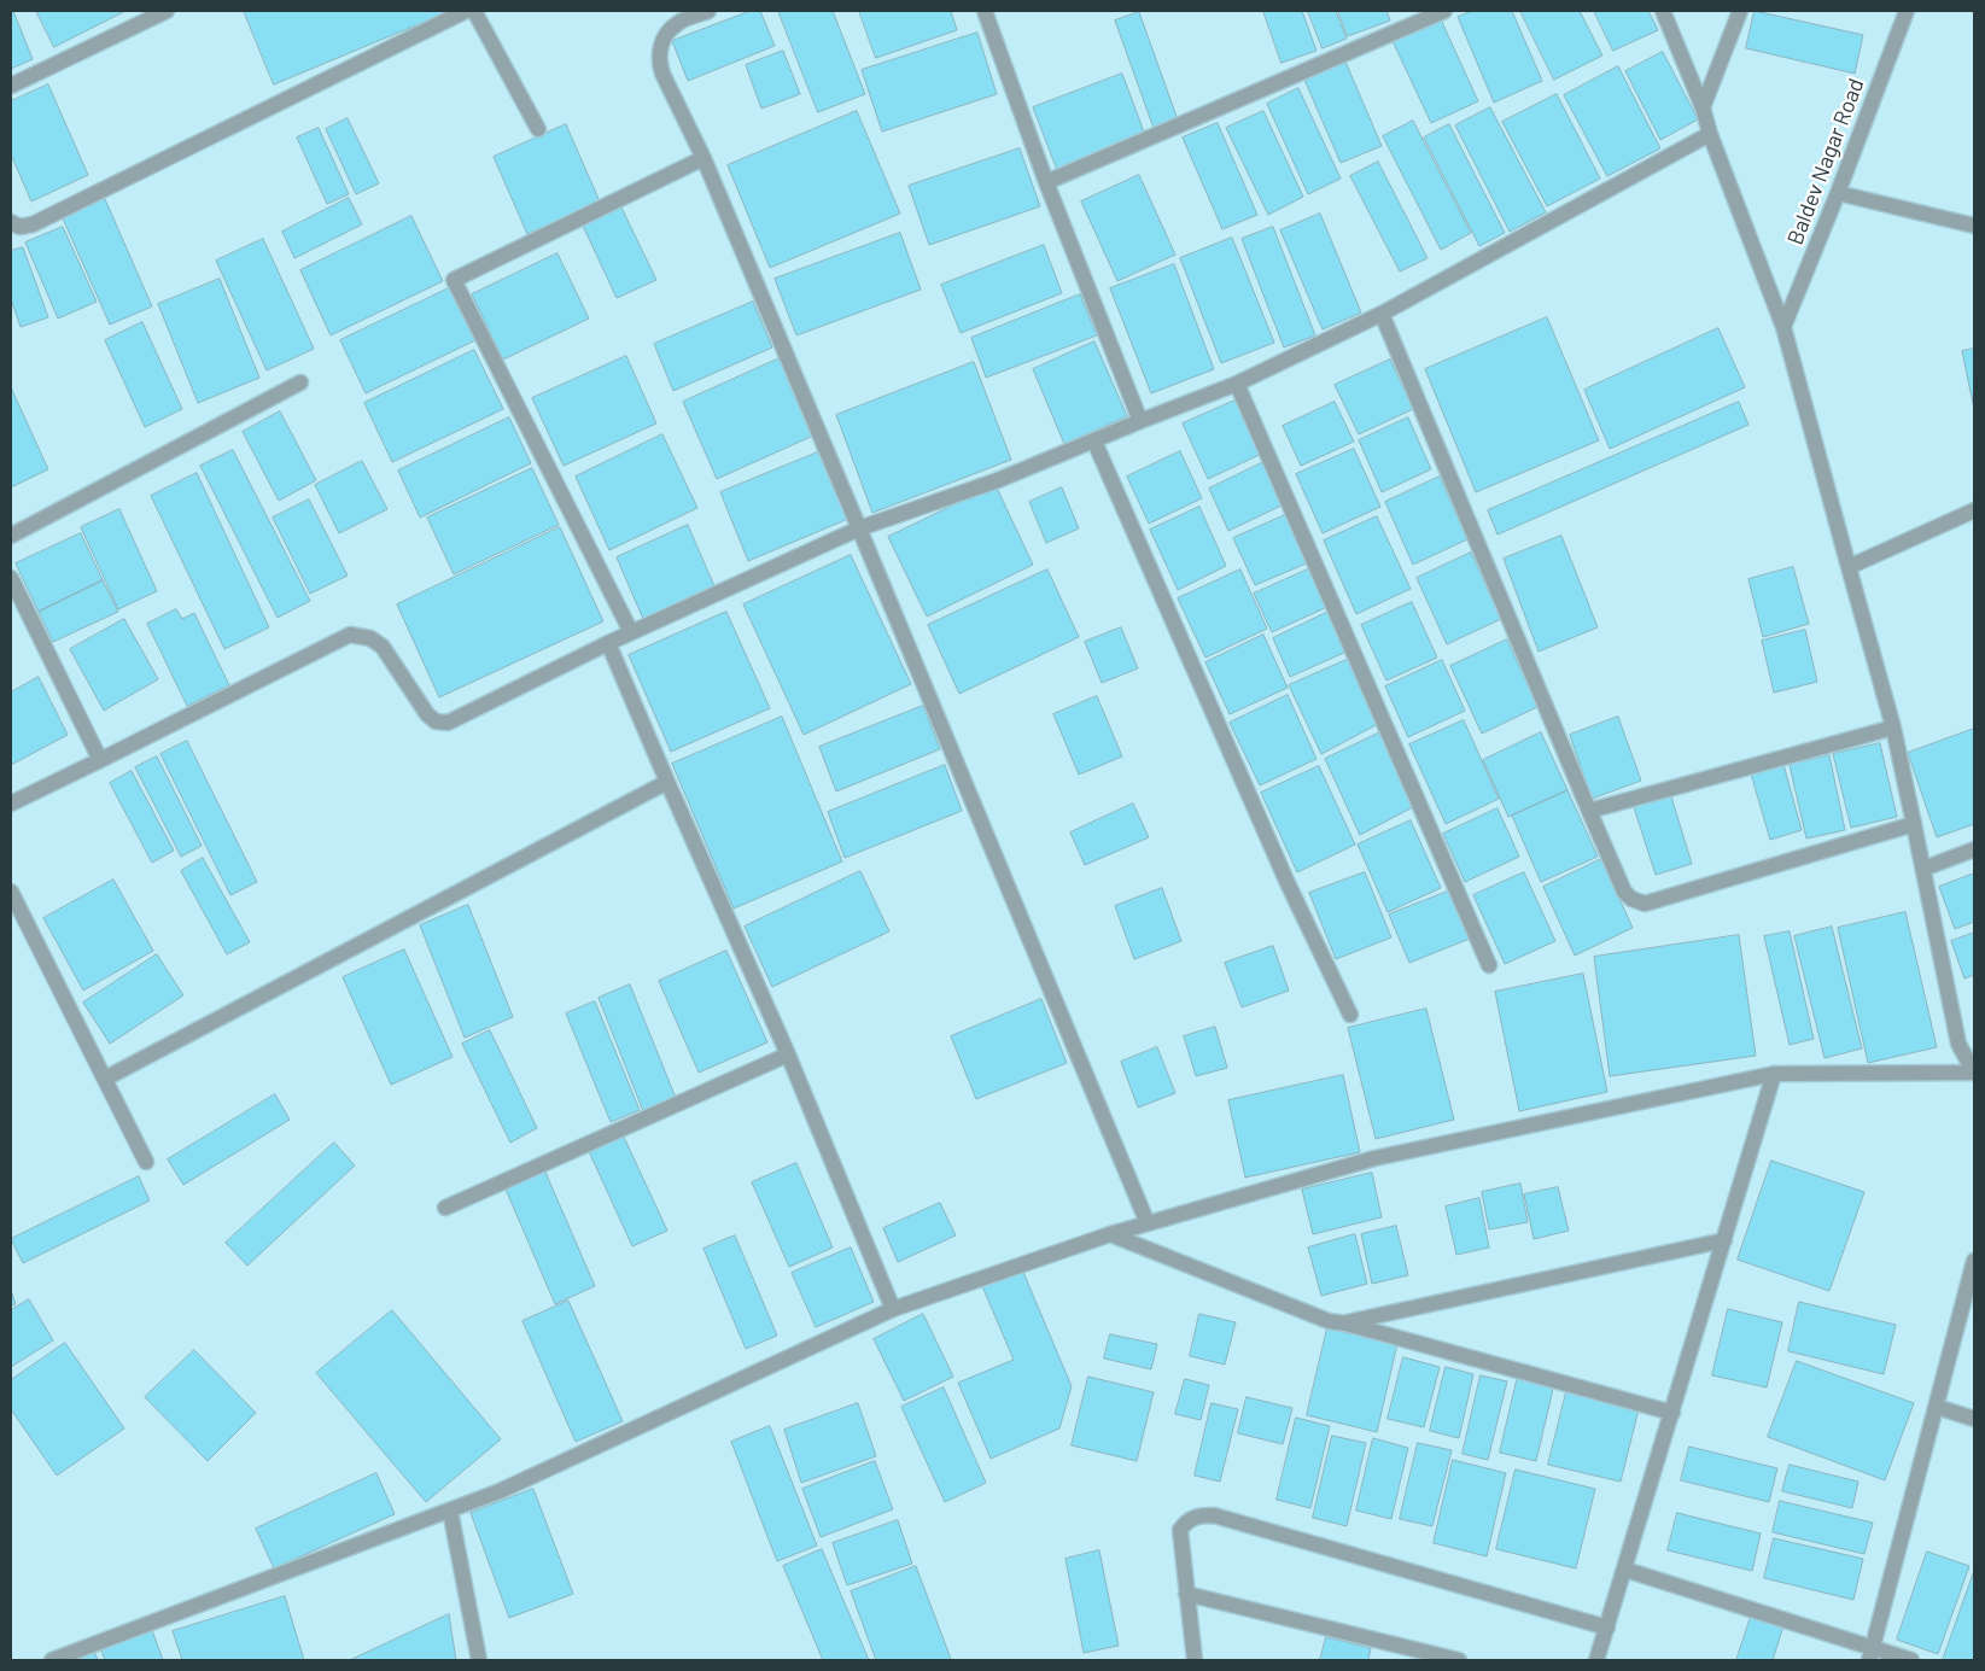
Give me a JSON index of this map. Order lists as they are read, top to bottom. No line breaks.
{"streets":{"street":["Baldev Nagar Road"]}}
